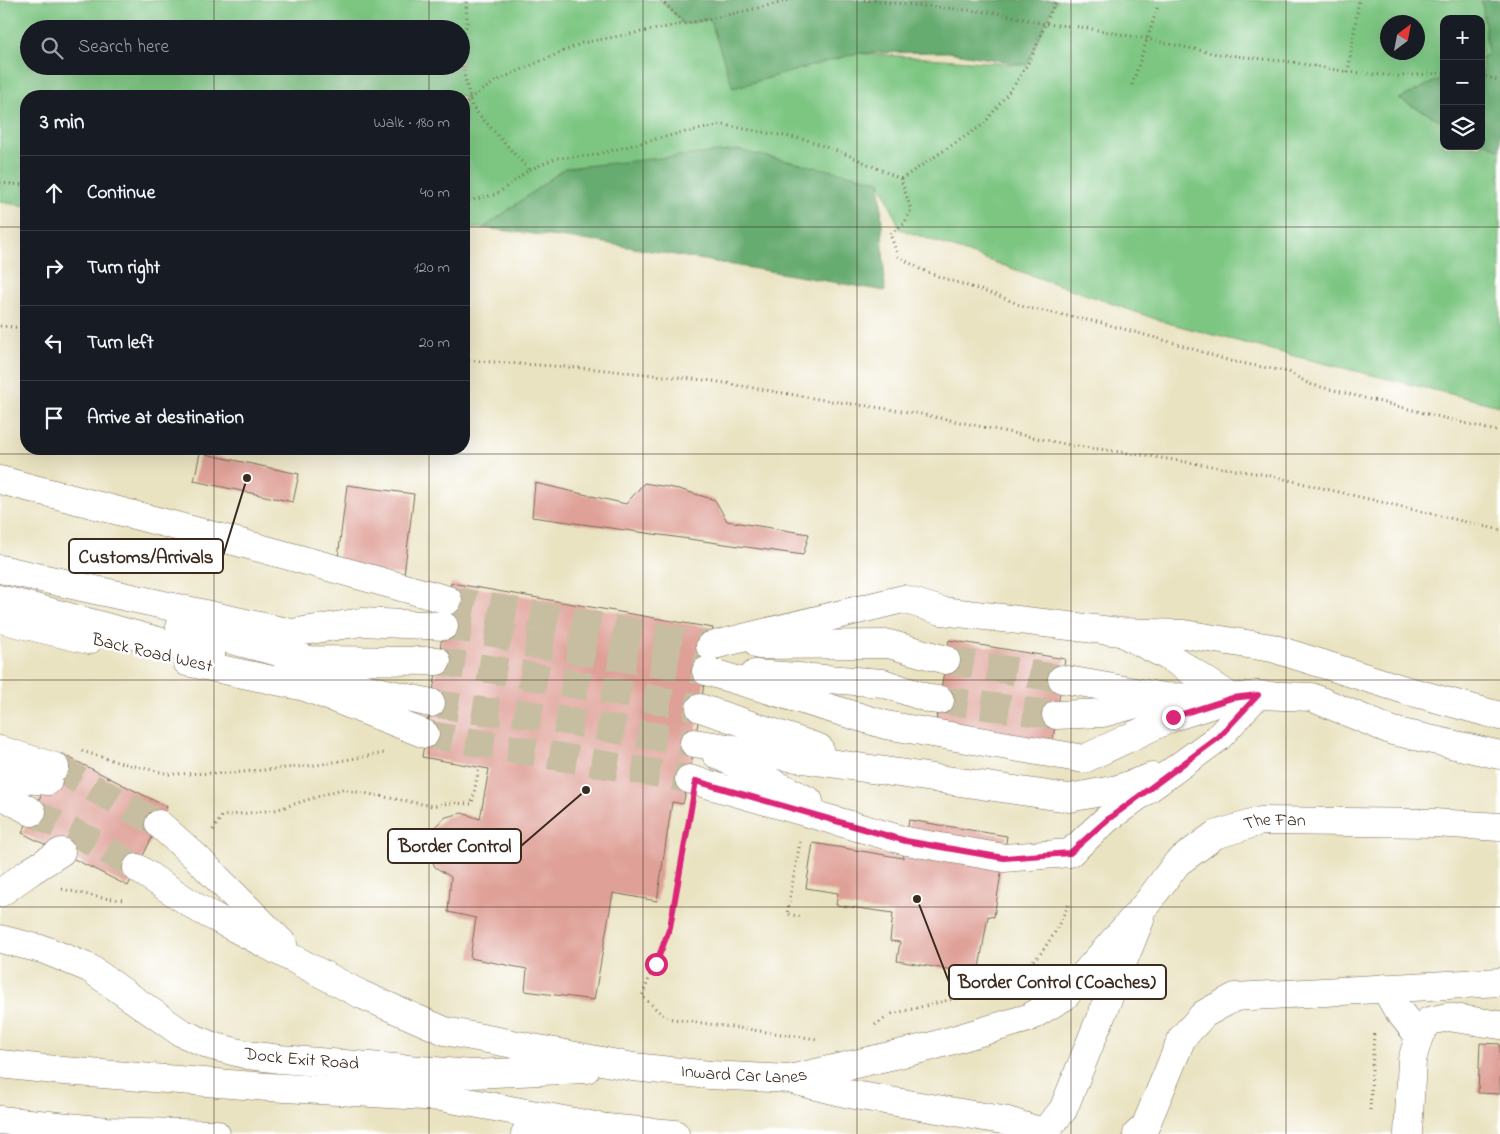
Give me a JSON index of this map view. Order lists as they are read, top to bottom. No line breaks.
{"streets":{"lane":["Back Road West","The Fan","Dock Exit Road","Inward Car Lanes"]},"crossings":[["The Fan","Inward Car Lanes"],["Dock Exit Road","Inward Car Lanes"]],"places":["Customs/Arrivals","Border Control","Border Control (Coaches)"],"north":"top right","page":{"map_buttons":["+","−"],"search":"Search here","heading":["3 min","Walk · 180 m"],"list":[["Continue","40 m"],["Turn right","120 m"],["Turn left","20 m"],"Arrive at destination"]}}
